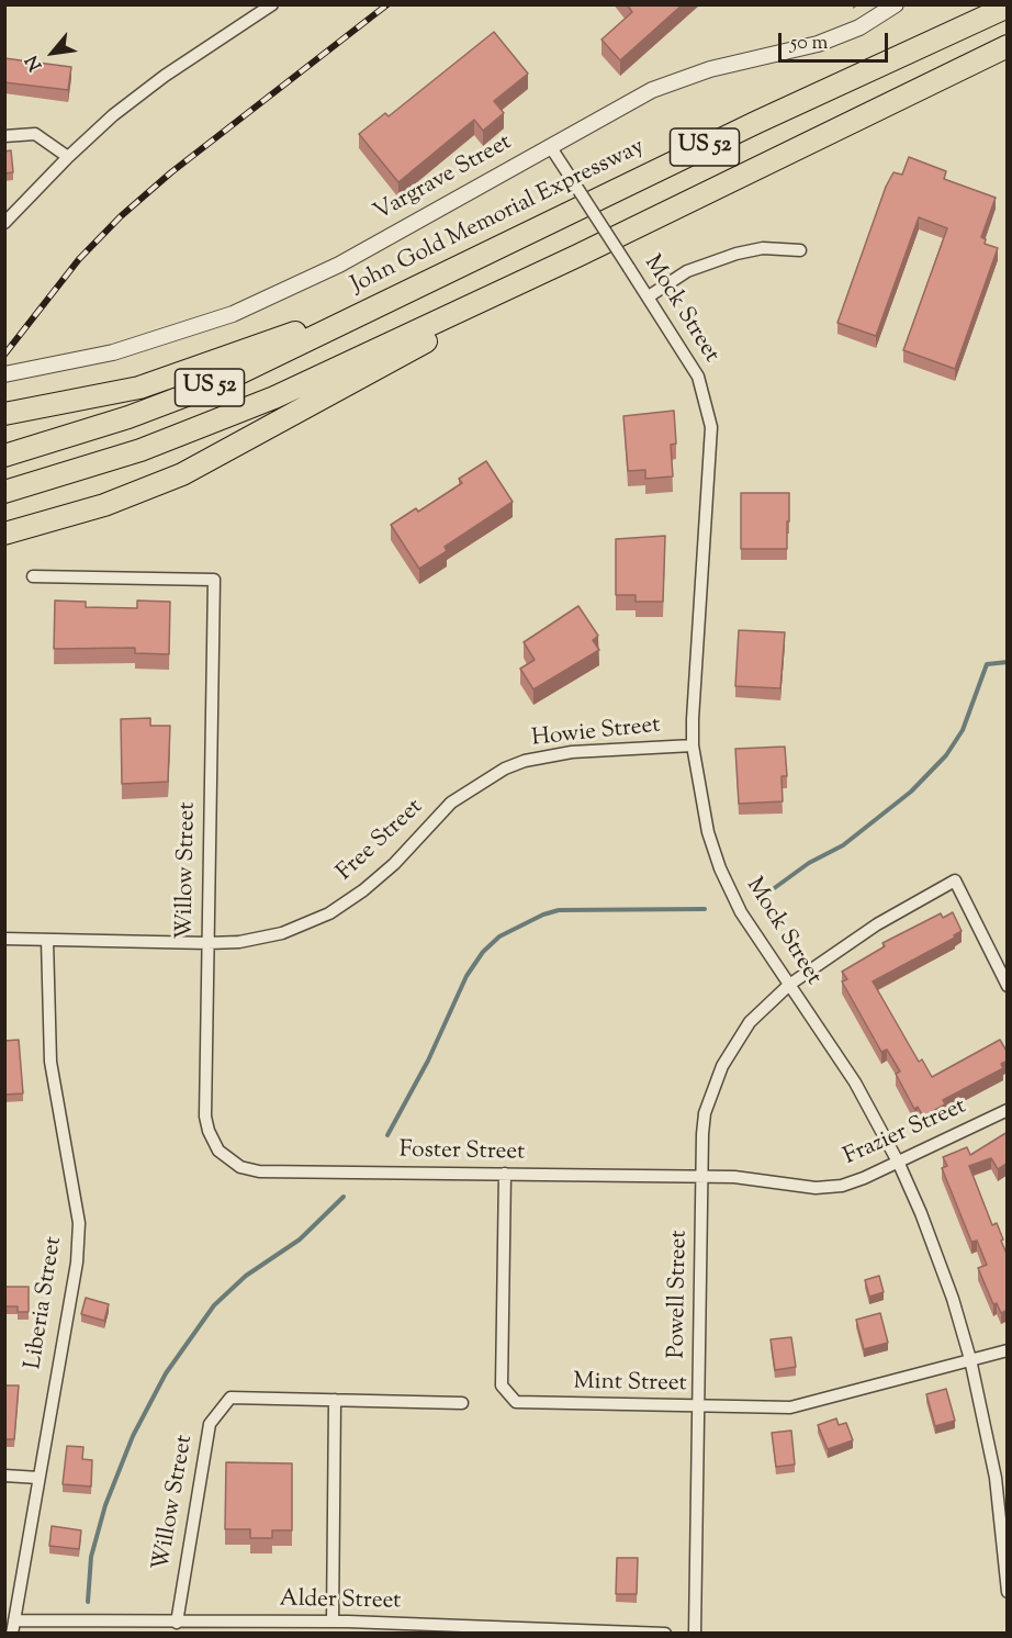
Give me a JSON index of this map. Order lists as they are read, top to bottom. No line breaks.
{"streets":{"highway":["US 52","John Gold Memorial Expressway"],"street":["Vargrave Street","Mock Street","Howie Street","Free Street","Willow Street","Frazier Street","Foster Street","Powell Street","Liberia Street","Mint Street","Alder Street"]},"crossings":[["Vargrave Street","Mock Street"],["Mock Street","Howie Street"],["Mock Street","Frazier Street"],["Mock Street","Powell Street"],["Mock Street","Mint Street"],["Howie Street","Free Street"],["Free Street","Willow Street"],["Free Street","Liberia Street"],["Willow Street","Foster Street"],["Willow Street","Alder Street"],["Frazier Street","Foster Street"],["Frazier Street","Powell Street"],["Foster Street","Powell Street"],["Foster Street","Mint Street"],["Powell Street","Mint Street"],["Liberia Street","Alder Street"]],"scale_bar":"50 m","north":"bottom left"}
